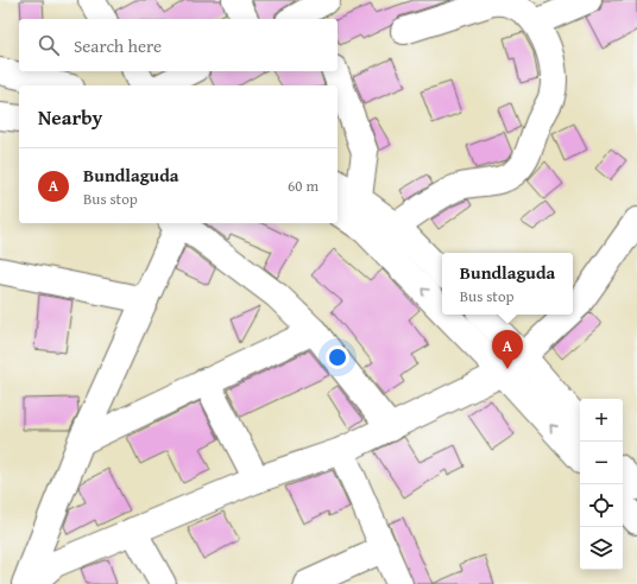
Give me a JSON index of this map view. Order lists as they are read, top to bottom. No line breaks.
{"page":{"search":"Search here","heading":"Nearby","list":[{"mark":"A","name":"Bundlaguda","note":"Bus stop","value":"60 m"}],"popup":["Bundlaguda","Bus stop"],"pins":"A","map_buttons":["+","−"]}}
